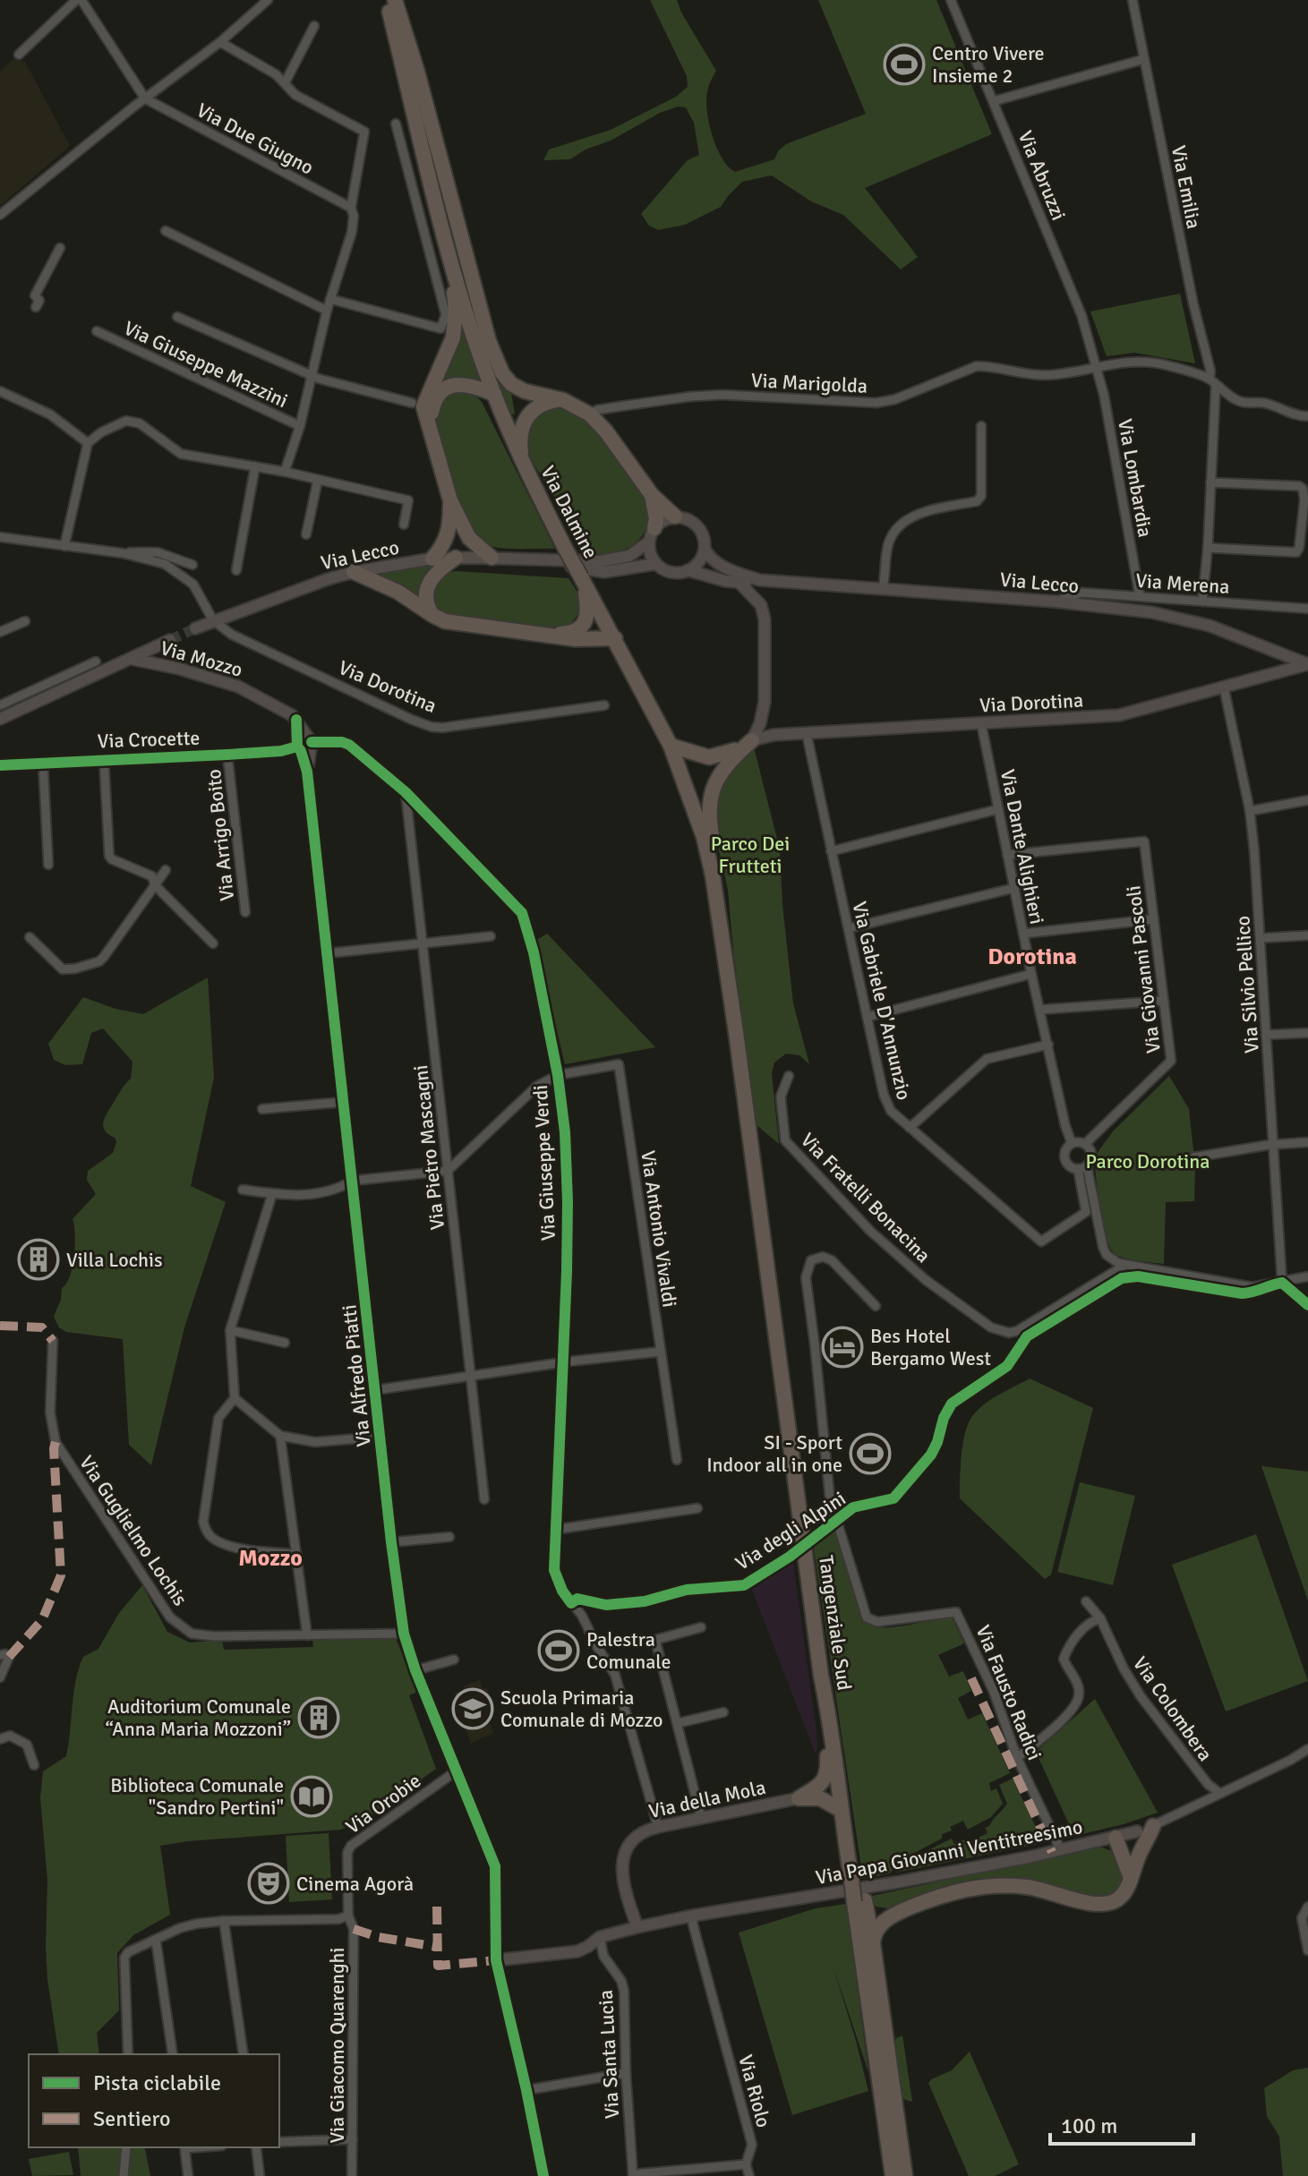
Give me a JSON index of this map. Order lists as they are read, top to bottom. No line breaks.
{"streets":{"highway":["Via Dalmine","Tangenziale Sud"],"street":["Via Due Giugno","Via Abruzzi","Via Emilia","Via Giuseppe Mazzini","Via Marigolda","Via Lombardia","Via Lecco","Via Merena","Via Mozzo","Via Dorotina","Via Crocette","Via Arrigo Boito","Via Dante Alighieri","Via Giovanni Pascoli","Via Silvio Pellico","Via Gabriele D'Annunzio","Via Pietro Mascagni","Via Giuseppe Verdi","Via Fratelli Bonacina","Via Antonio Vivaldi","Via Alfredo Piatti","Via Guglielmo Lochis","Via Fausto Radici","Via Colombera","Via della Mola","Via Orobie","Via Papa Giovanni Ventitreesimo","Via Giacomo Quarenghi","Via Santa Lucia","Via Riolo"],"cycle path":["Via degli Alpini"]},"crossings":[["Via Abruzzi","Via Marigolda"],["Via Abruzzi","Via Lombardia"],["Via Emilia","Via Marigolda"],["Via Emilia","Via Merena"],["Via Marigolda","Via Lombardia"],["Via Lombardia","Via Merena"],["Via Dalmine","Tangenziale Sud"],["Via Lecco","Via Merena"],["Via Lecco","Via Dorotina"],["Via Mozzo","Via Crocette"],["Via Mozzo","Via Giuseppe Verdi"],["Via Mozzo","Via Alfredo Piatti"],["Via Dorotina","Via Dante Alighieri"],["Via Dorotina","Via Silvio Pellico"],["Via Dorotina","Via Gabriele D'Annunzio"],["Via Crocette","Via Arrigo Boito"],["Via Crocette","Via Giuseppe Verdi"],["Via Crocette","Via Alfredo Piatti"],["Via Dante Alighieri","Via Giovanni Pascoli"],["Via Dante Alighieri","Via Gabriele D'Annunzio"],["Via Giovanni Pascoli","Via Gabriele D'Annunzio"],["Via Pietro Mascagni","Via Giuseppe Verdi"],["Via Giuseppe Verdi","Via Antonio Vivaldi"],["Via Giuseppe Verdi","Via Alfredo Piatti"],["Via Giuseppe Verdi","Via della Mola"],["Via Alfredo Piatti","Via Guglielmo Lochis"],["Via Alfredo Piatti","Via Orobie"],["Via Alfredo Piatti","Via Papa Giovanni Ventitreesimo"],["Via Fausto Radici","Via Papa Giovanni Ventitreesimo"],["Via Colombera","Via Papa Giovanni Ventitreesimo"],["Via della Mola","Via Papa Giovanni Ventitreesimo"],["Via Orobie","Via Giacomo Quarenghi"],["Via Papa Giovanni Ventitreesimo","Via Santa Lucia"],["Via Papa Giovanni Ventitreesimo","Via Riolo"]],"districts":["Dorotina","Mozzo"],"parks":["Parco Dei Frutteti","Parco Dorotina"],"places":{"sports":["Centro Vivere Insieme 2","SI - Sport Indoor all in one","Palestra Comunale"],"building":["Villa Lochis","Auditorium Comunale “Anna Maria Mozzoni”"],"hotel":["Bes Hotel Bergamo West"],"school or university":["Scuola Primaria Comunale di Mozzo"],"library":["Biblioteca Comunale \"Sandro Pertini\""],"theatre":["Cinema Agorà"]},"legend":["Pista ciclabile","Sentiero"],"scale_bar":"100 m"}
